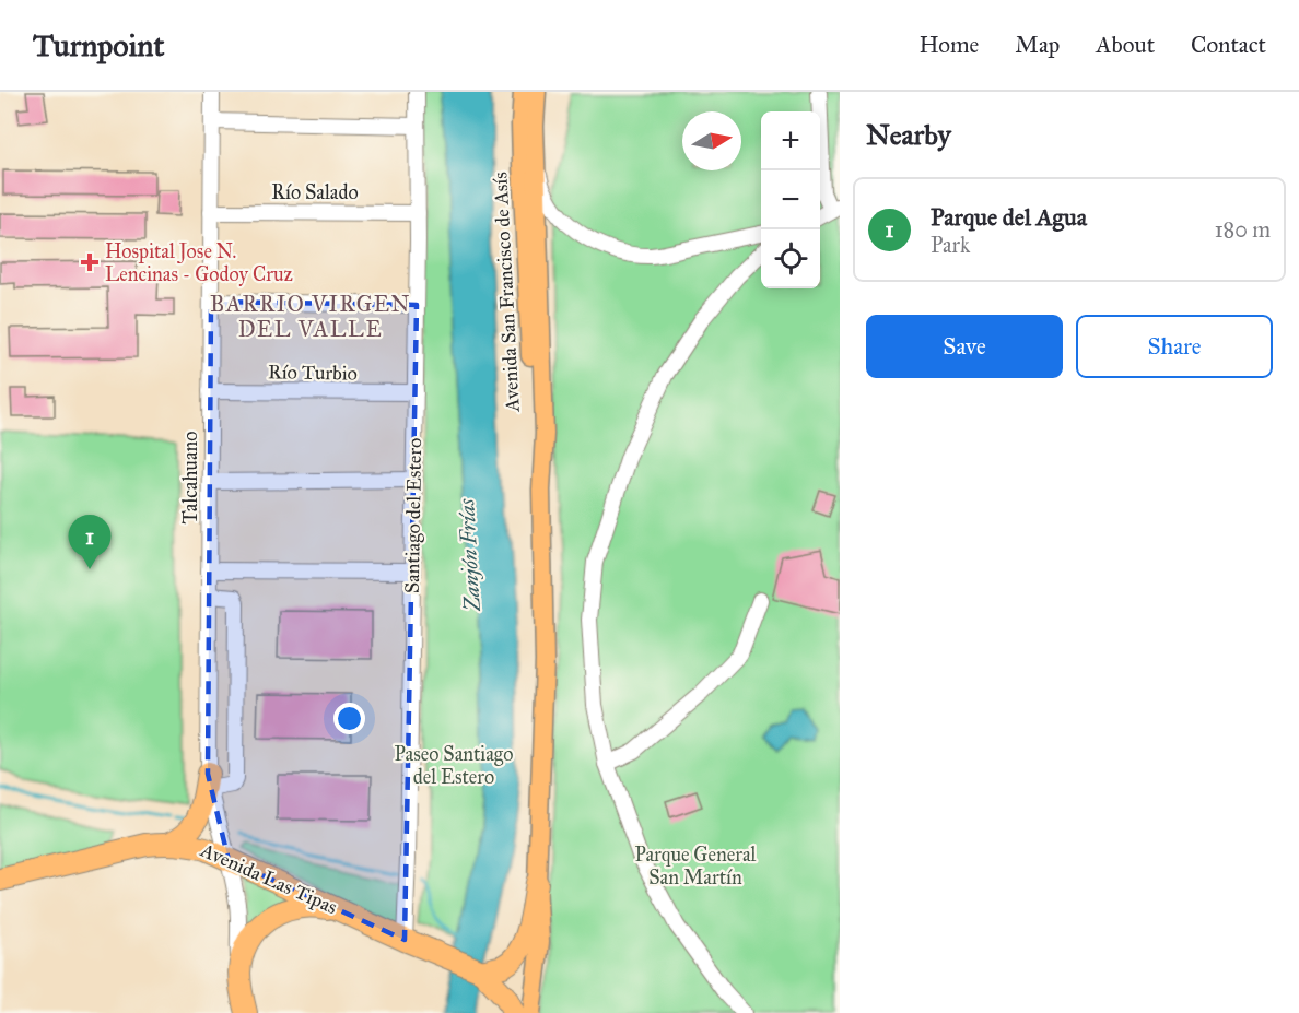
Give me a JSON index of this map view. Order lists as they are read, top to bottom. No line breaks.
{"streets":{"highway":["Avenida Las Tipas"],"main road":["Avenida San Francisco de Asís"],"street":["Río Salado","Río Turbio","Talcahuano","Santiago del Estero"]},"crossings":[["Río Salado","Talcahuano"],["Río Salado","Santiago del Estero"],["Río Turbio","Talcahuano"],["Río Turbio","Santiago del Estero"],["Talcahuano","Avenida Las Tipas"],["Santiago del Estero","Avenida Las Tipas"]],"districts":["BARRIO VIRGEN DEL VALLE"],"water":["Zanjón Frías"],"parks":["Paseo Santiago del Estero","Parque General San Martín"],"places":{"health":["Hospital Jose N. Lencinas - Godoy Cruz"]},"north":"right","page":{"header":"Turnpoint","nav":["Home","Map","About","Contact"],"heading":"Nearby","map_buttons":["+","−"],"list":[{"mark":"1","name":"Parque del Agua","note":"Park","value":"180 m"}],"buttons":["Save","Share"],"pins":"1"}}
